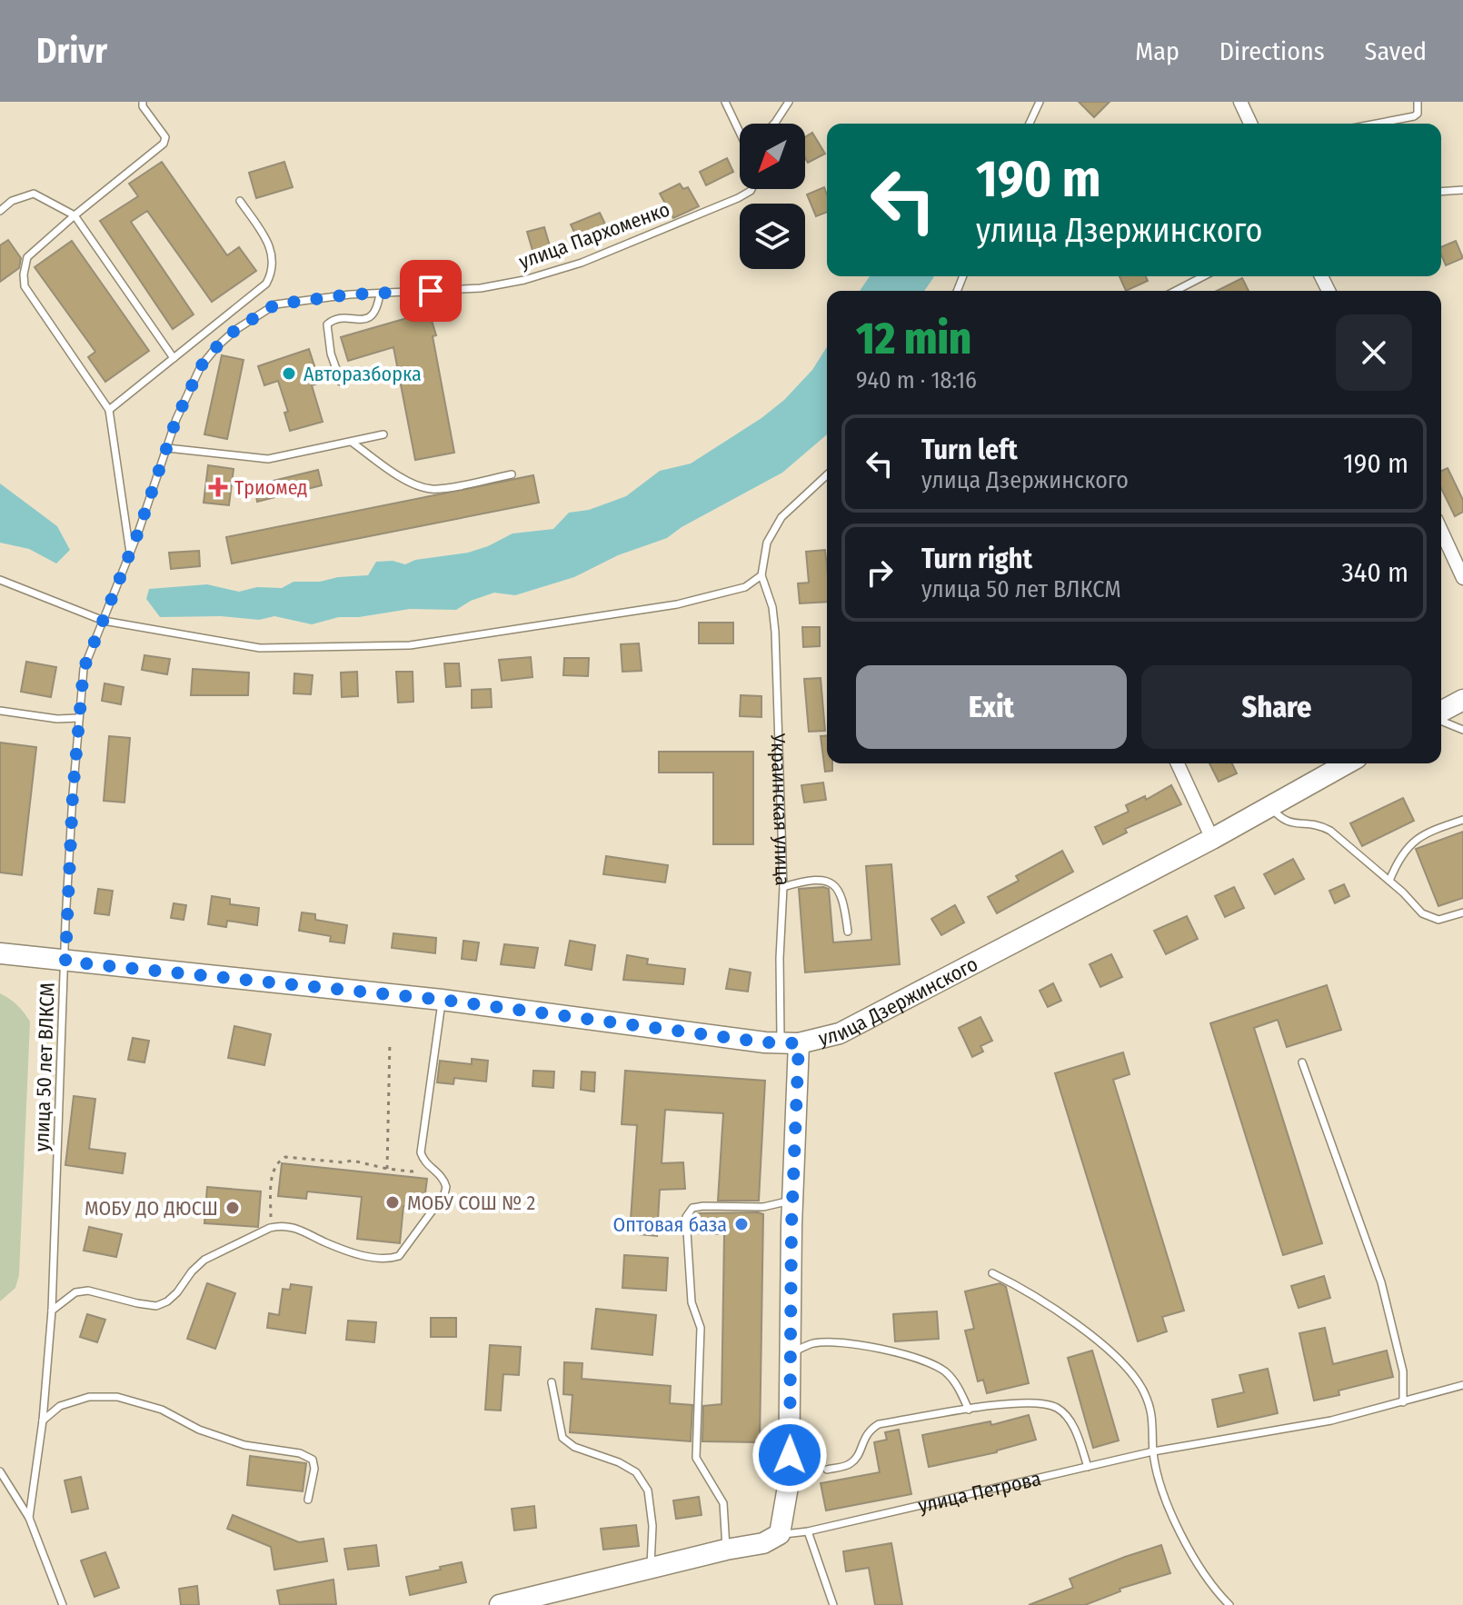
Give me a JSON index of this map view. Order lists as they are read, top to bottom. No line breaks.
{"streets":{"main road":["Украинская улица","улица Дзержинского","улица Петрова"],"lane":["улица Пархоменко","улица 50 лет ВЛКСМ"]},"crossings":[["улица Пархоменко","улица 50 лет ВЛКСМ"],["Украинская улица","улица Дзержинского"],["Украинская улица","улица Петрова"],["улица Дзержинского","улица 50 лет ВЛКСМ"]],"places":{"other":["Авторазборка","МОБУ СОШ № 2","МОБУ ДО ДЮСШ","Оптовая база"],"health":["Триомед"]},"north":"bottom left","page":{"header":"Drivr","nav":["Map","Directions","Saved"],"turn":["190 m","улица Дзержинского"],"heading":["12 min","940 m · 18:16"],"list":[{"name":"Turn left","note":"улица Дзержинского","value":"190 m"},{"name":"Turn right","note":"улица 50 лет ВЛКСМ","value":"340 m"}],"buttons":["Exit","Share"]}}
